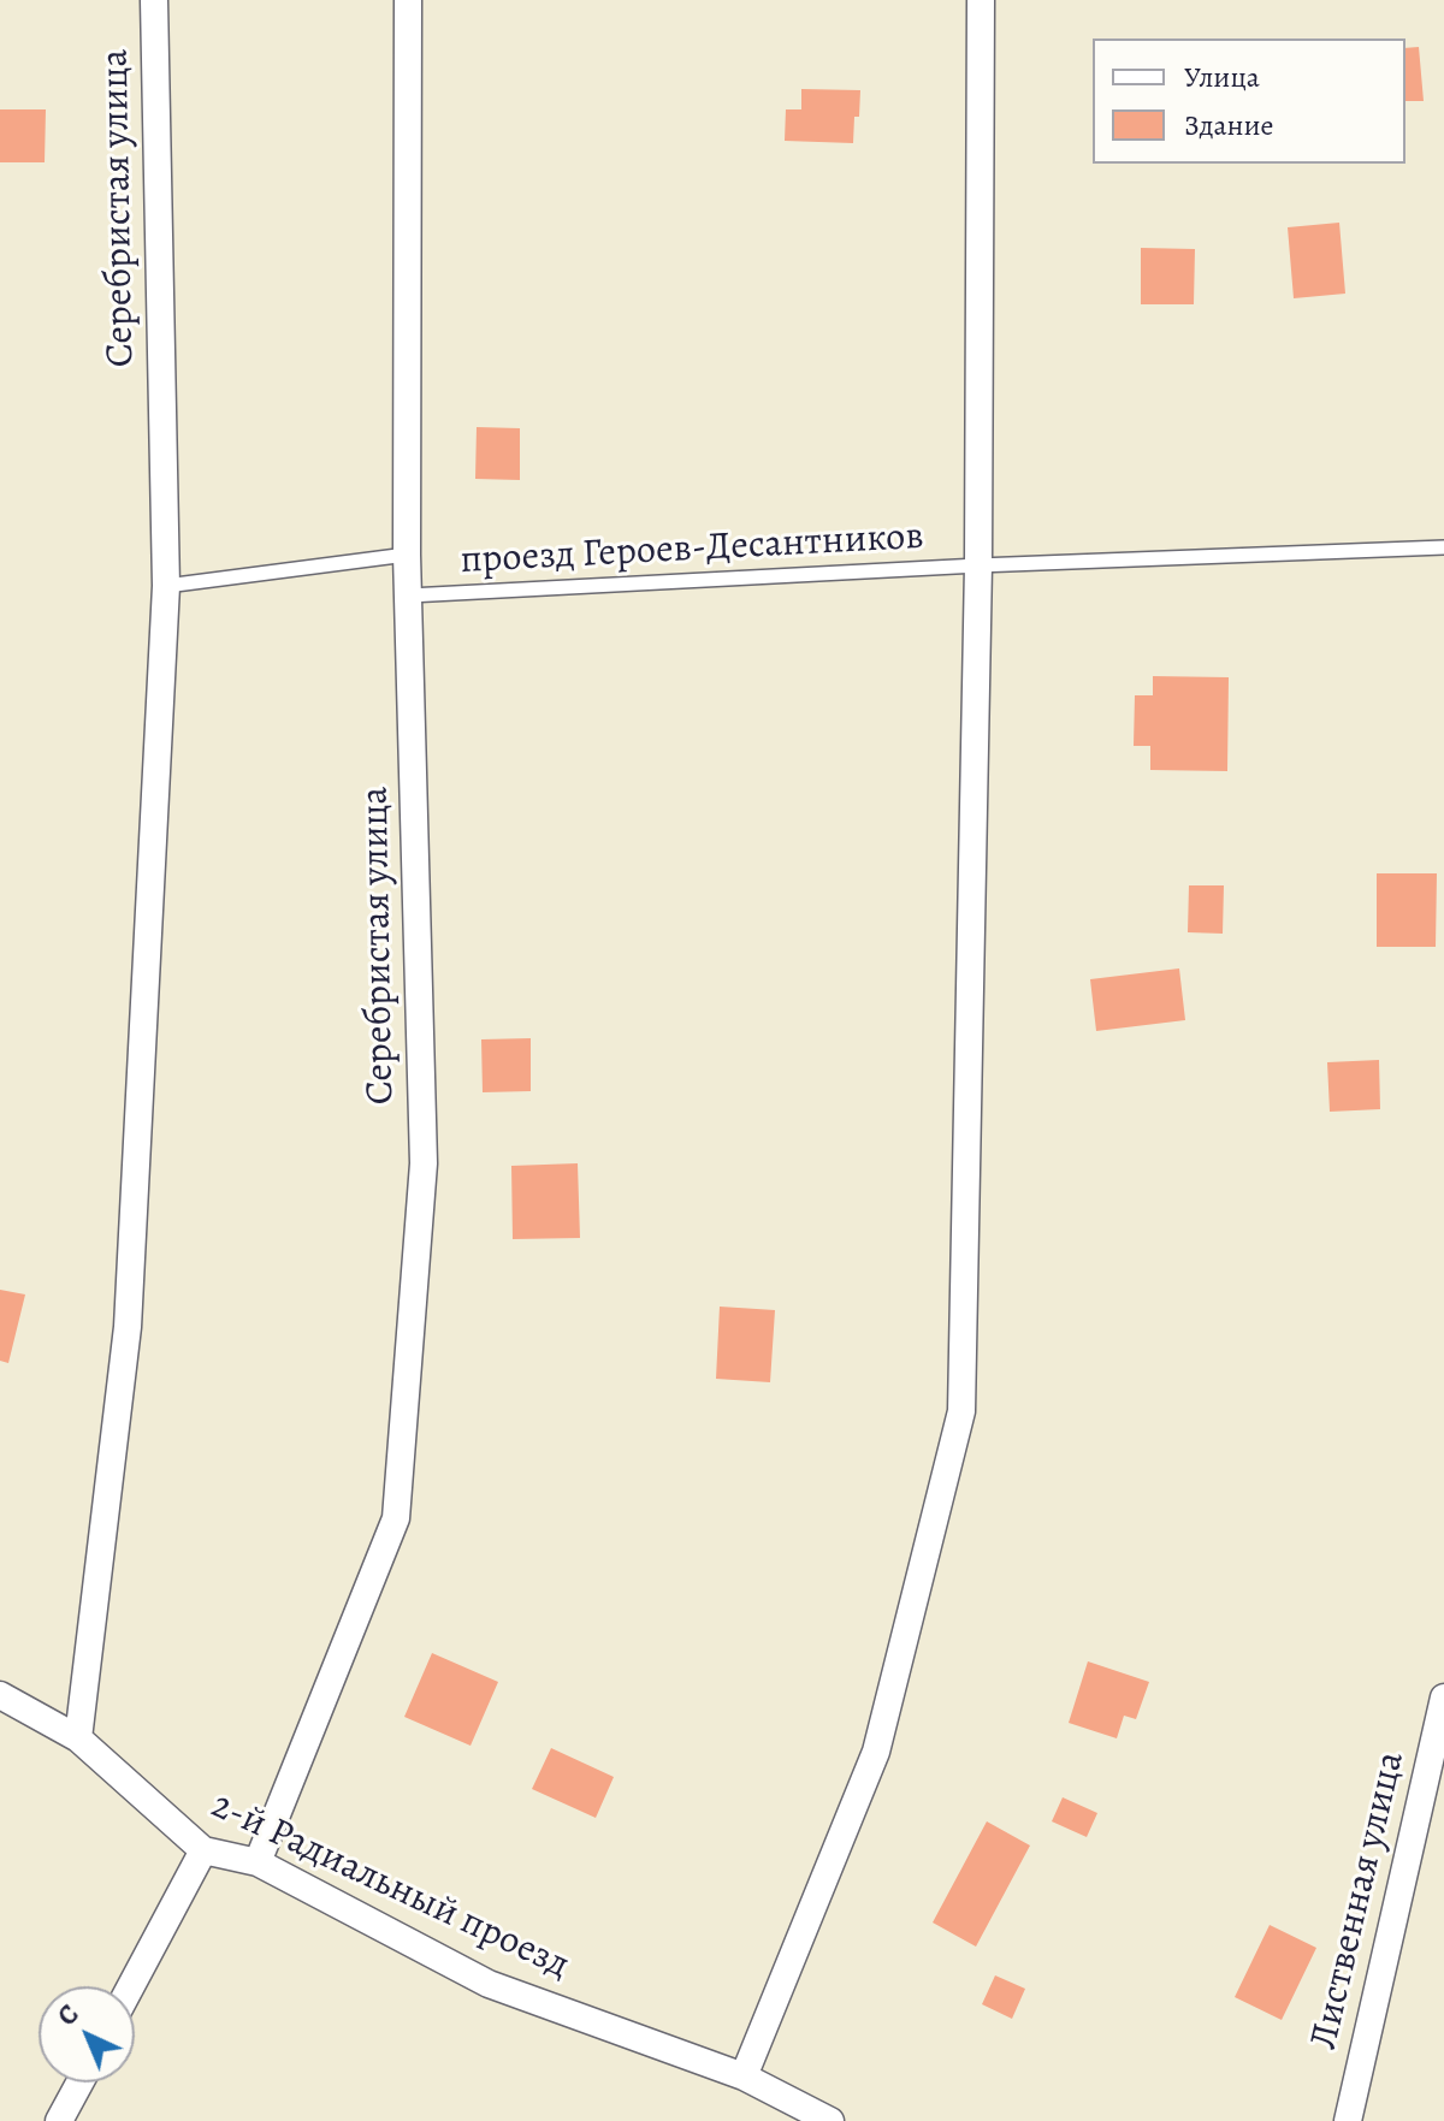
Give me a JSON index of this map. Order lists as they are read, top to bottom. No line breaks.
{"streets":{"street":["Серебристая улица","2-й Радиальный проезд","Лиственная улица"],"lane":["проезд Героев-Десантников"]},"crossings":[["Серебристая улица","проезд Героев-Десантников"],["Серебристая улица","2-й Радиальный проезд"]],"legend":["Улица","Здание"],"north":"top left"}
